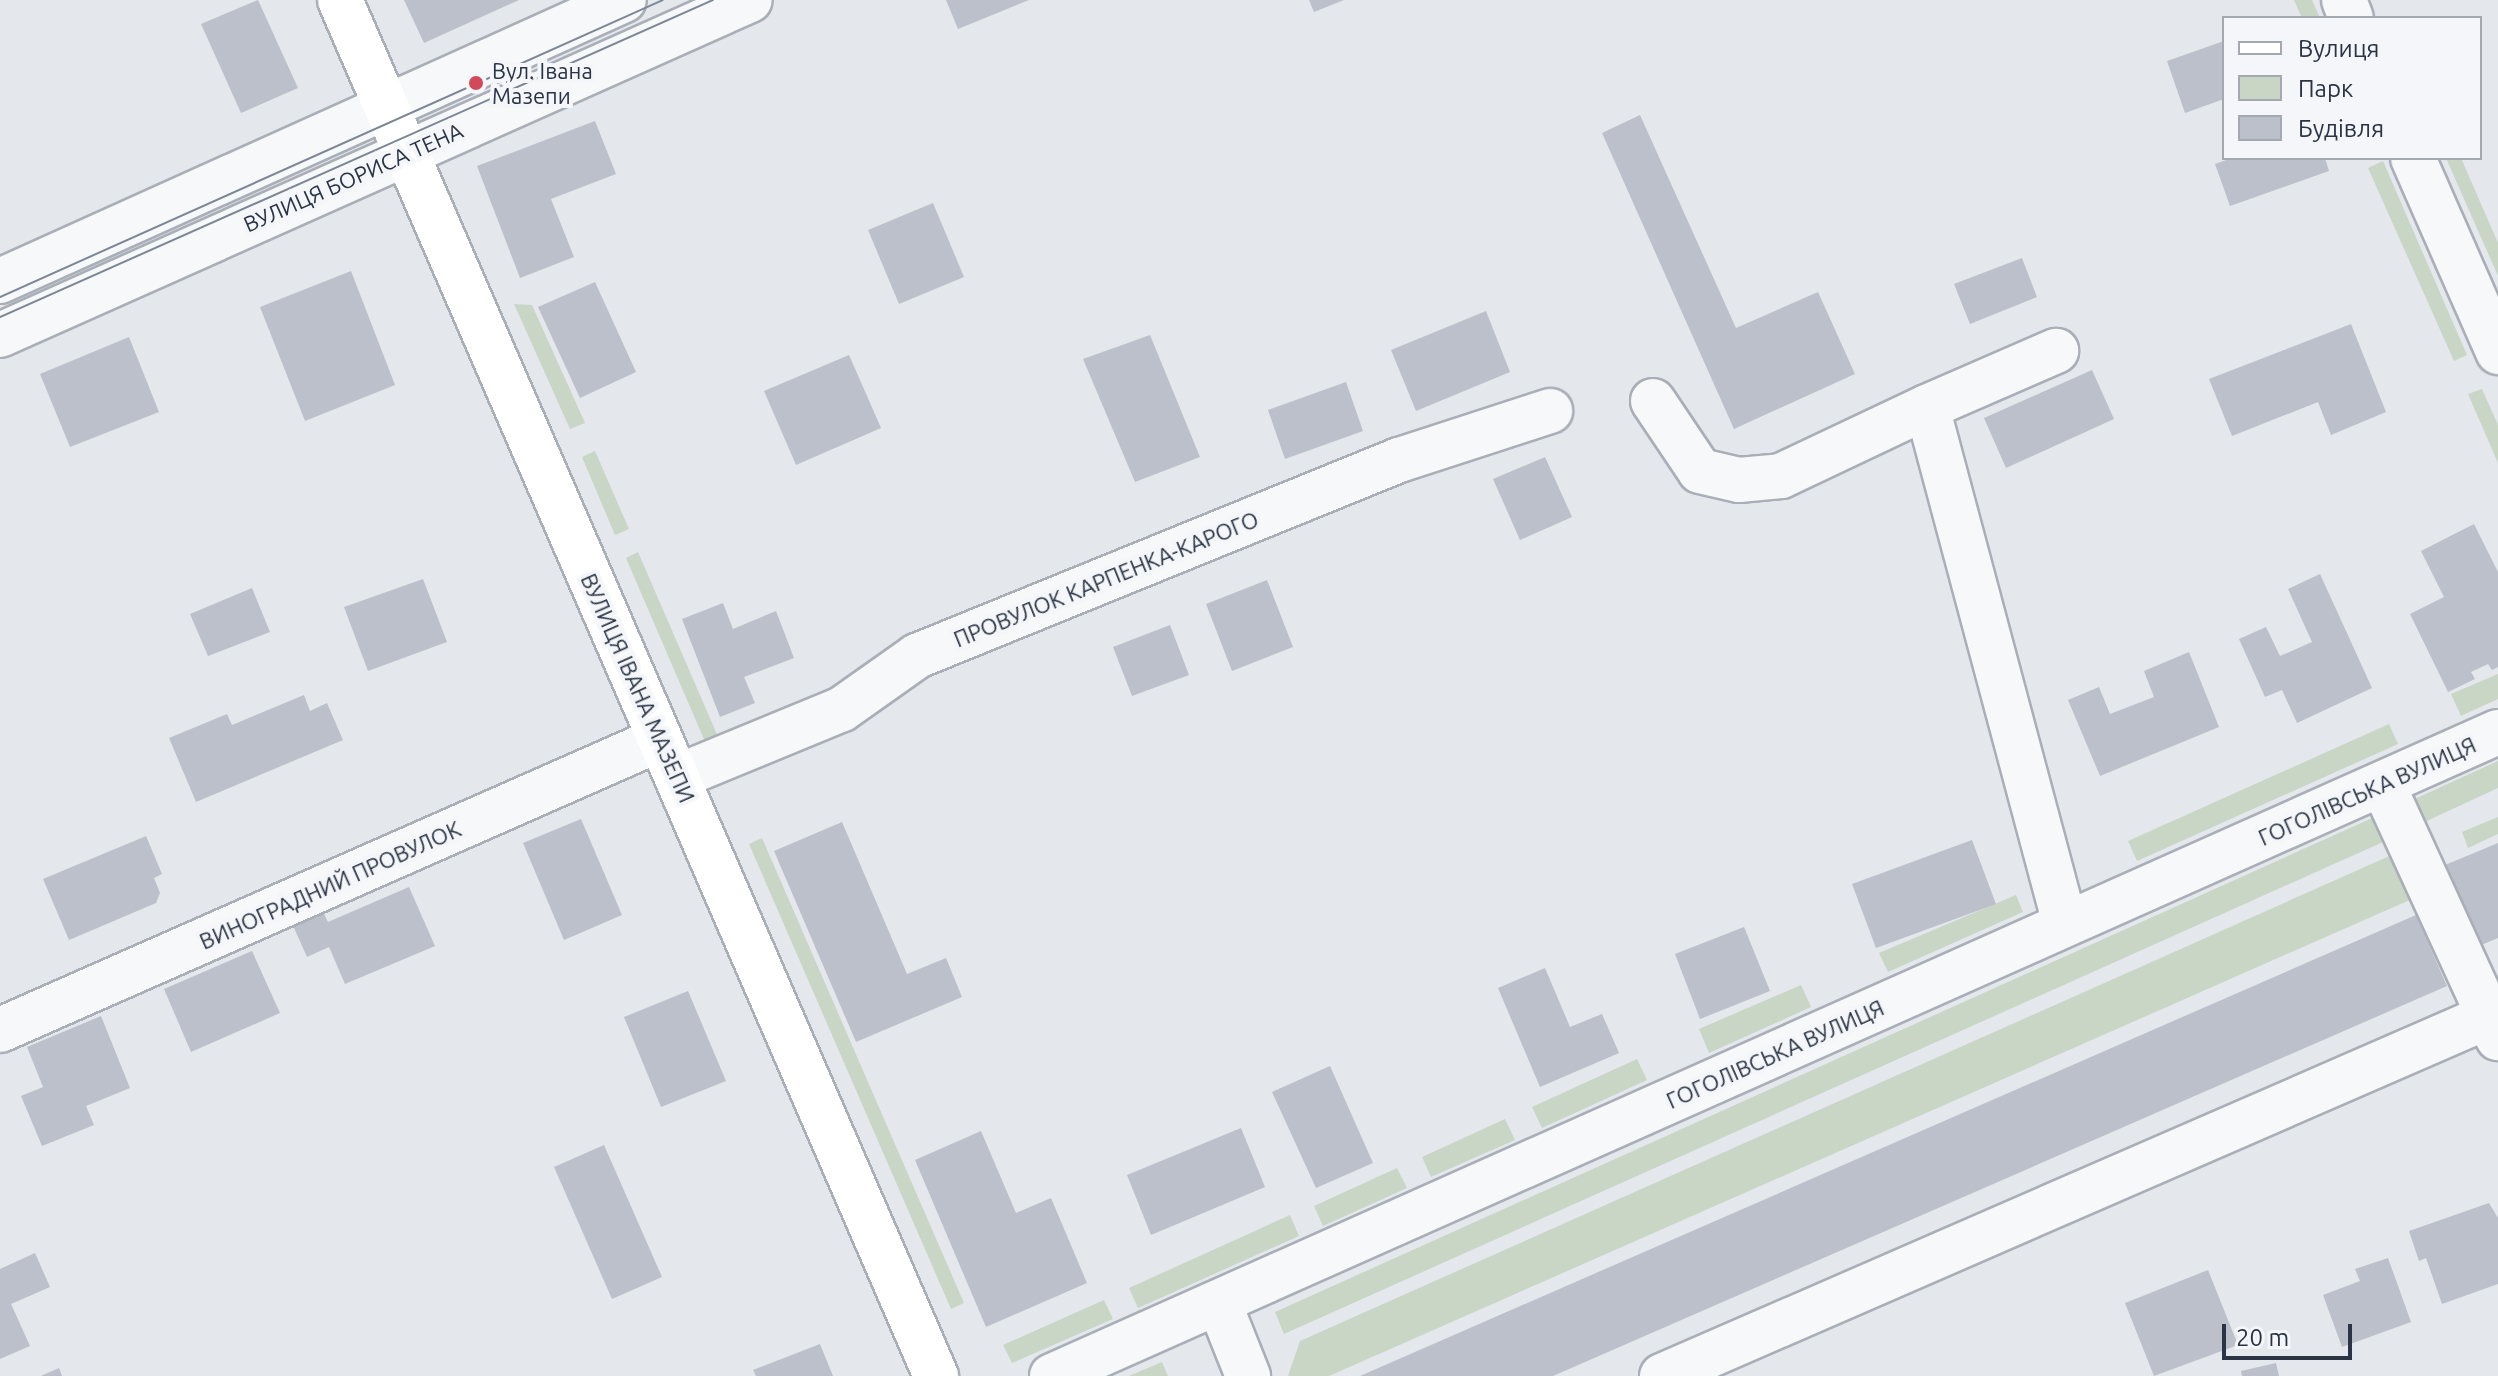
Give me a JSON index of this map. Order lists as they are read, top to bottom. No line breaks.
{"streets":{"main road":["ВУЛИЦЯ ІВАНА МАЗЕПИ"],"street":["ВУЛИЦЯ БОРИСА ТЕНА","ПРОВУЛОК КАРПЕНКА-КАРОГО","ГОГОЛІВСЬКА ВУЛИЦЯ","ВИНОГРАДНИЙ ПРОВУЛОК"]},"crossings":[["ВУЛИЦЯ БОРИСА ТЕНА","ВУЛИЦЯ ІВАНА МАЗЕПИ"],["ПРОВУЛОК КАРПЕНКА-КАРОГО","ВУЛИЦЯ ІВАНА МАЗЕПИ"],["ПРОВУЛОК КАРПЕНКА-КАРОГО","ВИНОГРАДНИЙ ПРОВУЛОК"],["ВУЛИЦЯ ІВАНА МАЗЕПИ","ВИНОГРАДНИЙ ПРОВУЛОК"]],"places":["Вул. Івана Мазепи"],"legend":["Вулиця","Парк","Будівля"],"scale_bar":"20 m"}
